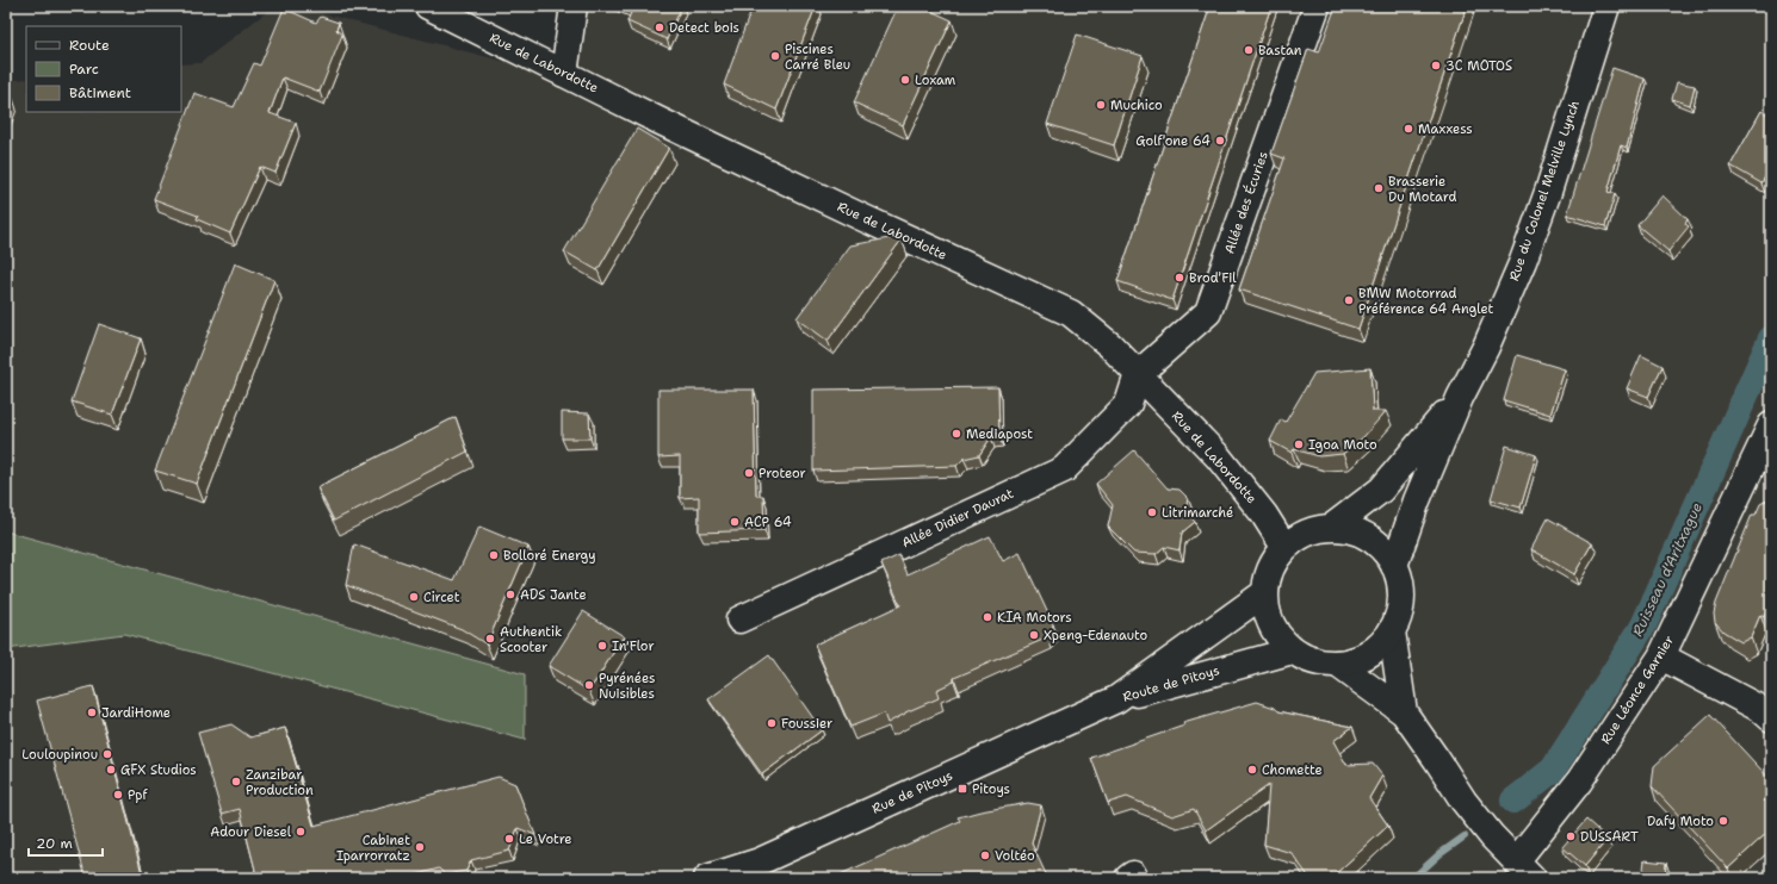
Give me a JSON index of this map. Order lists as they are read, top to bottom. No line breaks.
{"streets":{"street":["Rue de Labordotte","Rue du Colonel Melville Lynch","Allée des Écuries","Allée Didier Daurat","Route de Pitoys","Rue Léonce Garnier","Rue de Pitoys"]},"crossings":[["Rue de Labordotte","Rue du Colonel Melville Lynch"],["Rue de Labordotte","Allée des Écuries"],["Rue de Labordotte","Allée Didier Daurat"],["Rue de Labordotte","Route de Pitoys"],["Rue du Colonel Melville Lynch","Route de Pitoys"],["Allée des Écuries","Allée Didier Daurat"],["Route de Pitoys","Rue de Pitoys"]],"water":["Ruisseau d'Aritxague"],"places":{"other":["Detect bois","Bastan","Piscines Carré Bleu","3C MOTOS","Loxam","Muchico","Maxxess","Golf'one 64","Brasserie Du Motard","Brod'Fil","BMW Motorrad Préférence 64 Anglet","Mediapost","Igoa Moto","Proteor","Litrimarché","ACP 64","Bolloré Energy","ADS Jante","Circet","KIA Motors","Xpeng-Edenauto","Authentik Scooter","In'Flor","Pyrénées Nuisibles","JardiHome","Foussier","Louloupinou","GFX Studios","Chomette","Zanzibar Production","Ppf","Dafy Moto","Adour Diesel","DUSSART","Le Votre","Cabinet Iparrorratz","Voltéo"],"transit":["Pitoys"]},"legend":["Route","Parc","Bâtiment"],"scale_bar":"20 m"}
